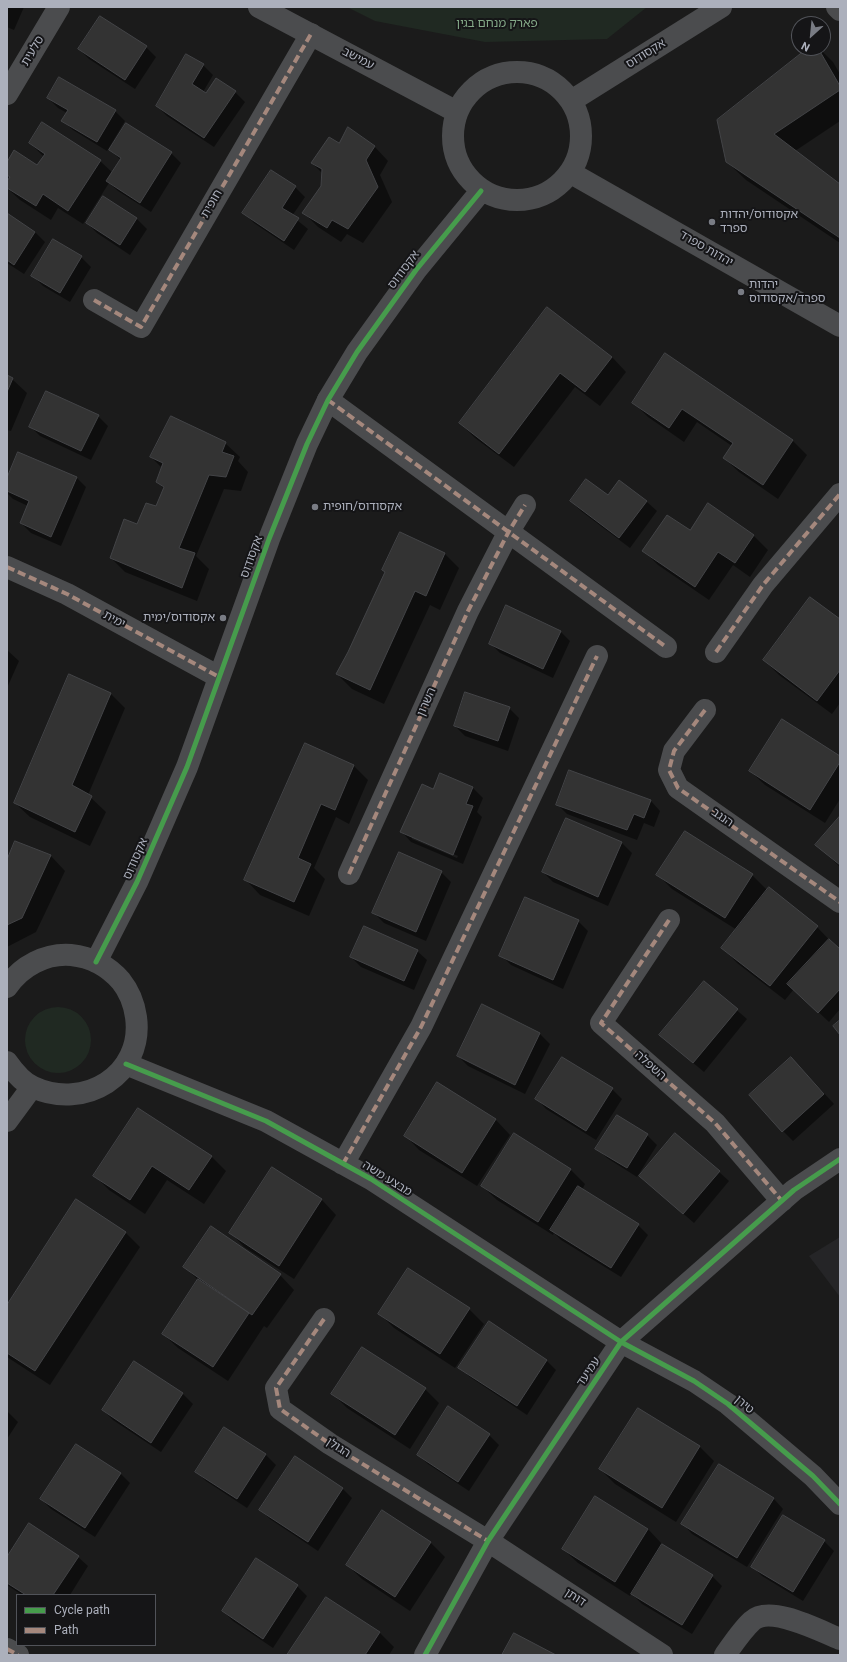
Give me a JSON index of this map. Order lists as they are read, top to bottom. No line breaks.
{"streets":{"street":["סלעית","אקסודוס","עמישב","חופית","יהדות ספרד","ימית","השרון","הנגב","השפלה","מבצע משה","עמיעד","טירן","הגולן","דותן"]},"crossings":[["אקסודוס","עמישב"],["אקסודוס","יהדות ספרד"],["אקסודוס","ימית"],["עמישב","חופית"],["עמישב","יהדות ספרד"],["השפלה","עמיעד"],["מבצע משה","עמיעד"],["מבצע משה","טירן"],["עמיעד","טירן"],["עמיעד","הגולן"],["עמיעד","דותן"],["הגולן","דותן"]],"parks":["פארק מנחם בגין"],"places":["אקסודוס/יהדות ספרד","יהדות ספרד/אקסודוס","אקסודוס/חופית","אקסודוס/ימית"],"legend":["Cycle path","Path"],"north":"bottom left"}
